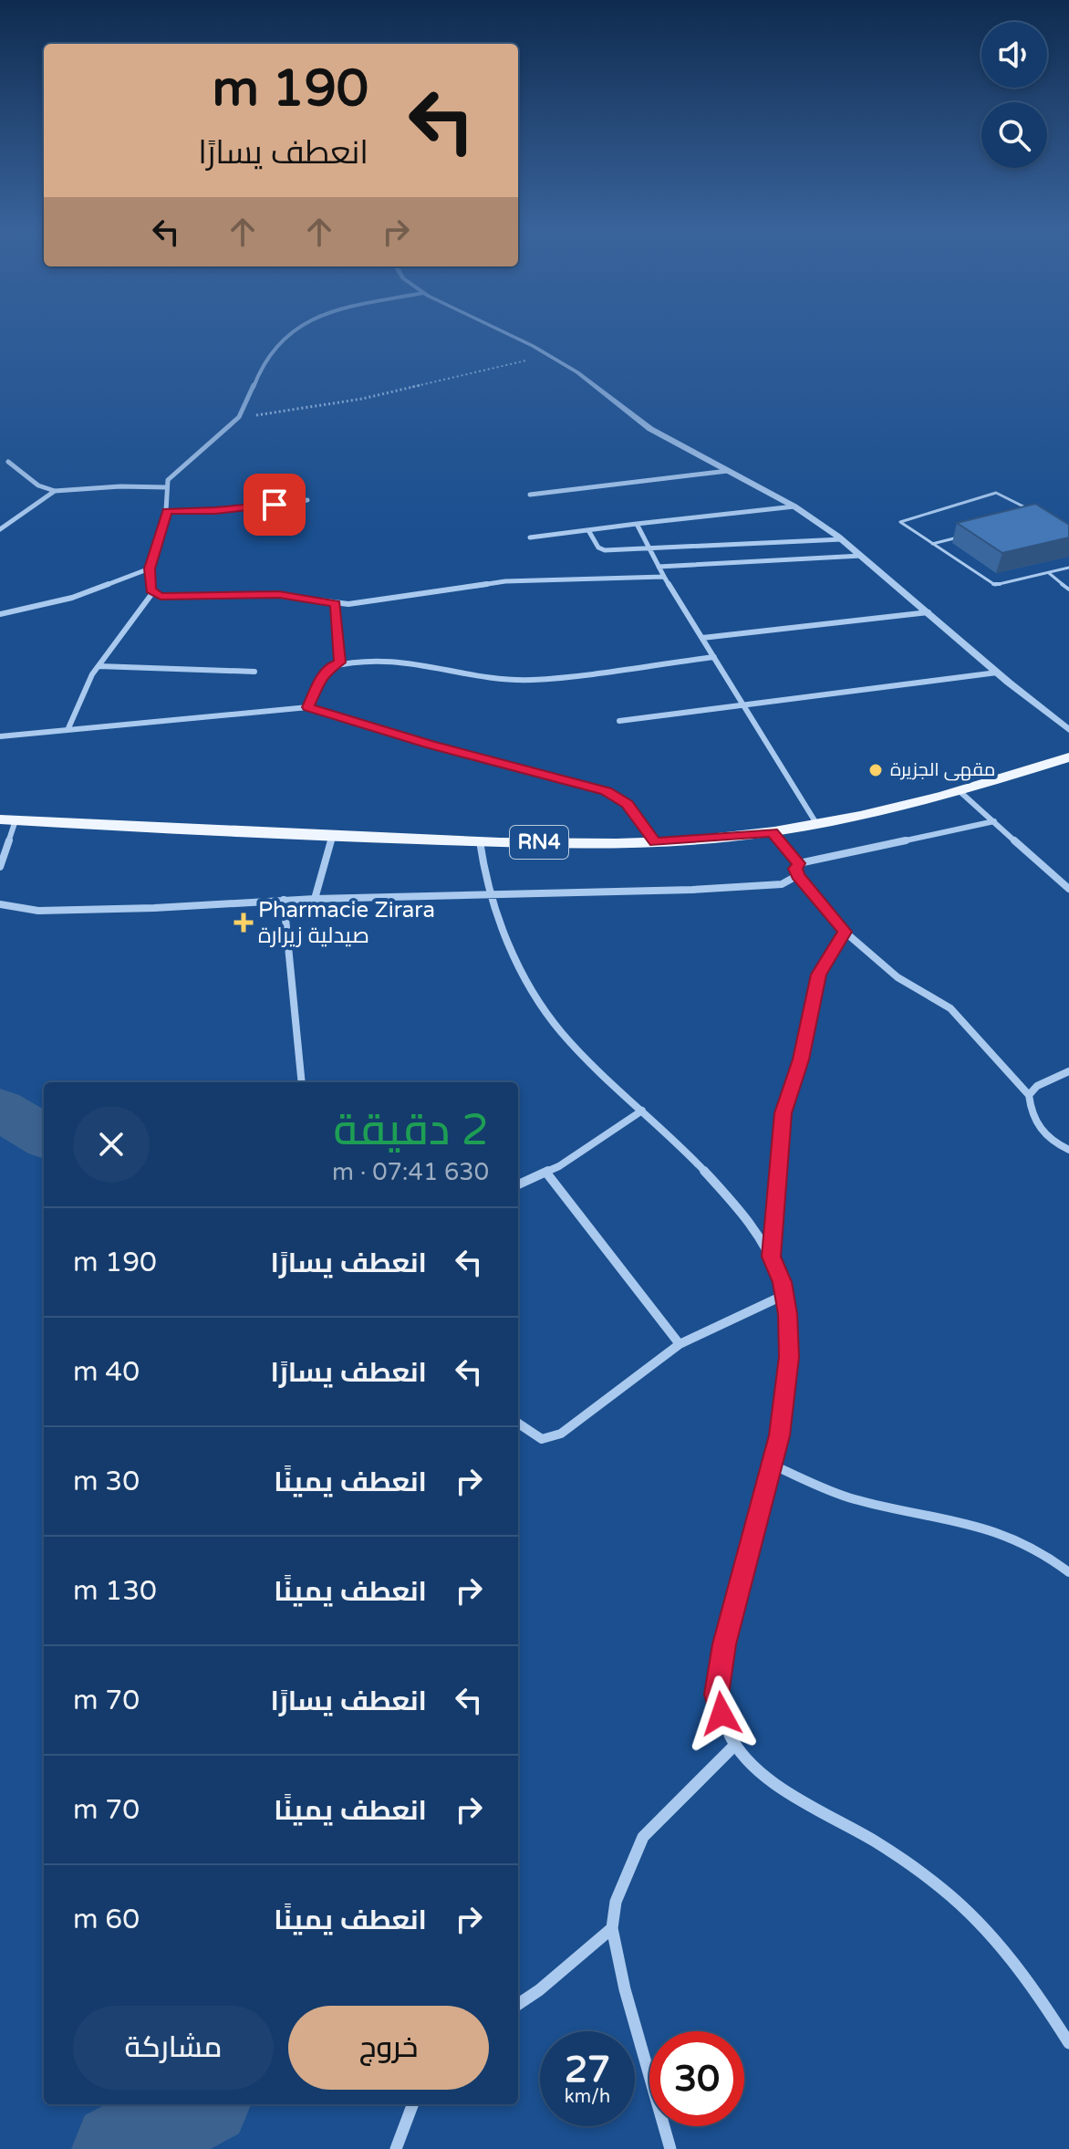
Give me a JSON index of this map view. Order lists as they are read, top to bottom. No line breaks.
{"streets":{"main road":["RN4"]},"places":{"other":["مقهى الجزيرة"],"health":["Pharmacie Zirara صيدلية زيرارة"]},"page":{"turn":["190 m","انعطف يسارًا"],"heading":["2 دقيقة","630 m · 07:41"],"list":[{"name":"انعطف يسارًا","value":"190 m"},{"name":"انعطف يسارًا","value":"40 m"},{"name":"انعطف يمينًا","value":"30 m"},{"name":"انعطف يمينًا","value":"130 m"},{"name":"انعطف يسارًا","value":"70 m"},{"name":"انعطف يمينًا","value":"70 m"},{"name":"انعطف يمينًا","value":"60 m"}],"buttons":["خروج","مشاركة"],"speed":"27 km/h","limit":"30"}}
